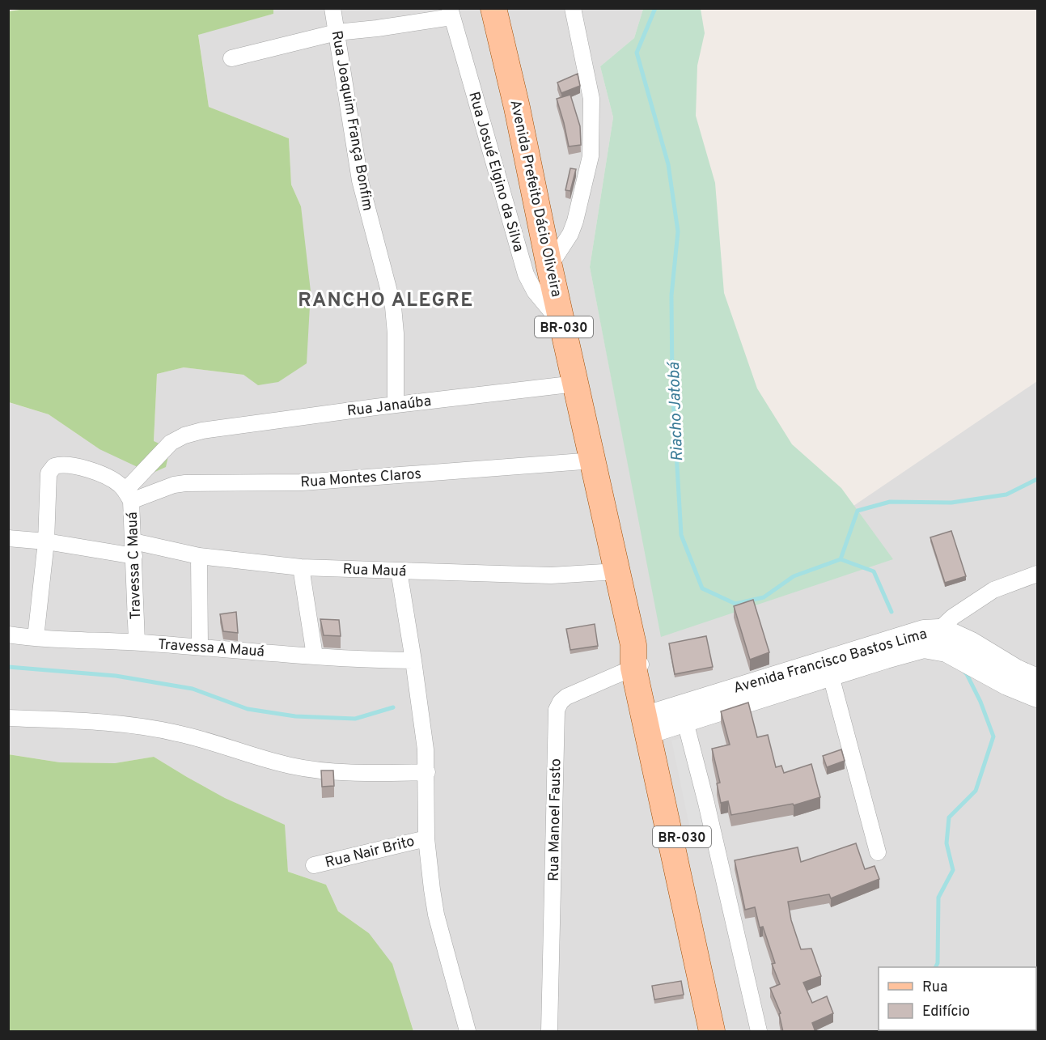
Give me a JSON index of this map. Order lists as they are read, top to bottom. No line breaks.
{"streets":{"main road":["Avenida Prefeito Dácio Oliveira","BR-030"],"street":["Rua Joaquim França Bonfim","Rua Josué Elgino da Silva","Rua Janaúba","Rua Montes Claros","Travessa C Mauá","Rua Mauá","Travessa A Mauá","Avenida Francisco Bastos Lima","Rua Manoel Fausto","Rua Nair Brito"]},"crossings":[["Rua Joaquim França Bonfim","Rua Janaúba"],["Rua Josué Elgino da Silva","Avenida Prefeito Dácio Oliveira"],["Avenida Prefeito Dácio Oliveira","Rua Janaúba"],["Avenida Prefeito Dácio Oliveira","Rua Montes Claros"],["Avenida Prefeito Dácio Oliveira","Rua Mauá"],["Avenida Prefeito Dácio Oliveira","Avenida Francisco Bastos Lima"],["Avenida Prefeito Dácio Oliveira","Rua Manoel Fausto"],["Rua Janaúba","Rua Montes Claros"],["Rua Janaúba","Travessa C Mauá"],["Rua Montes Claros","Travessa C Mauá"],["Travessa C Mauá","Rua Mauá"],["Travessa C Mauá","Travessa A Mauá"]],"districts":["RANCHO ALEGRE"],"water":["Riacho Jatobá"],"legend":["Rua","Edifício"]}
